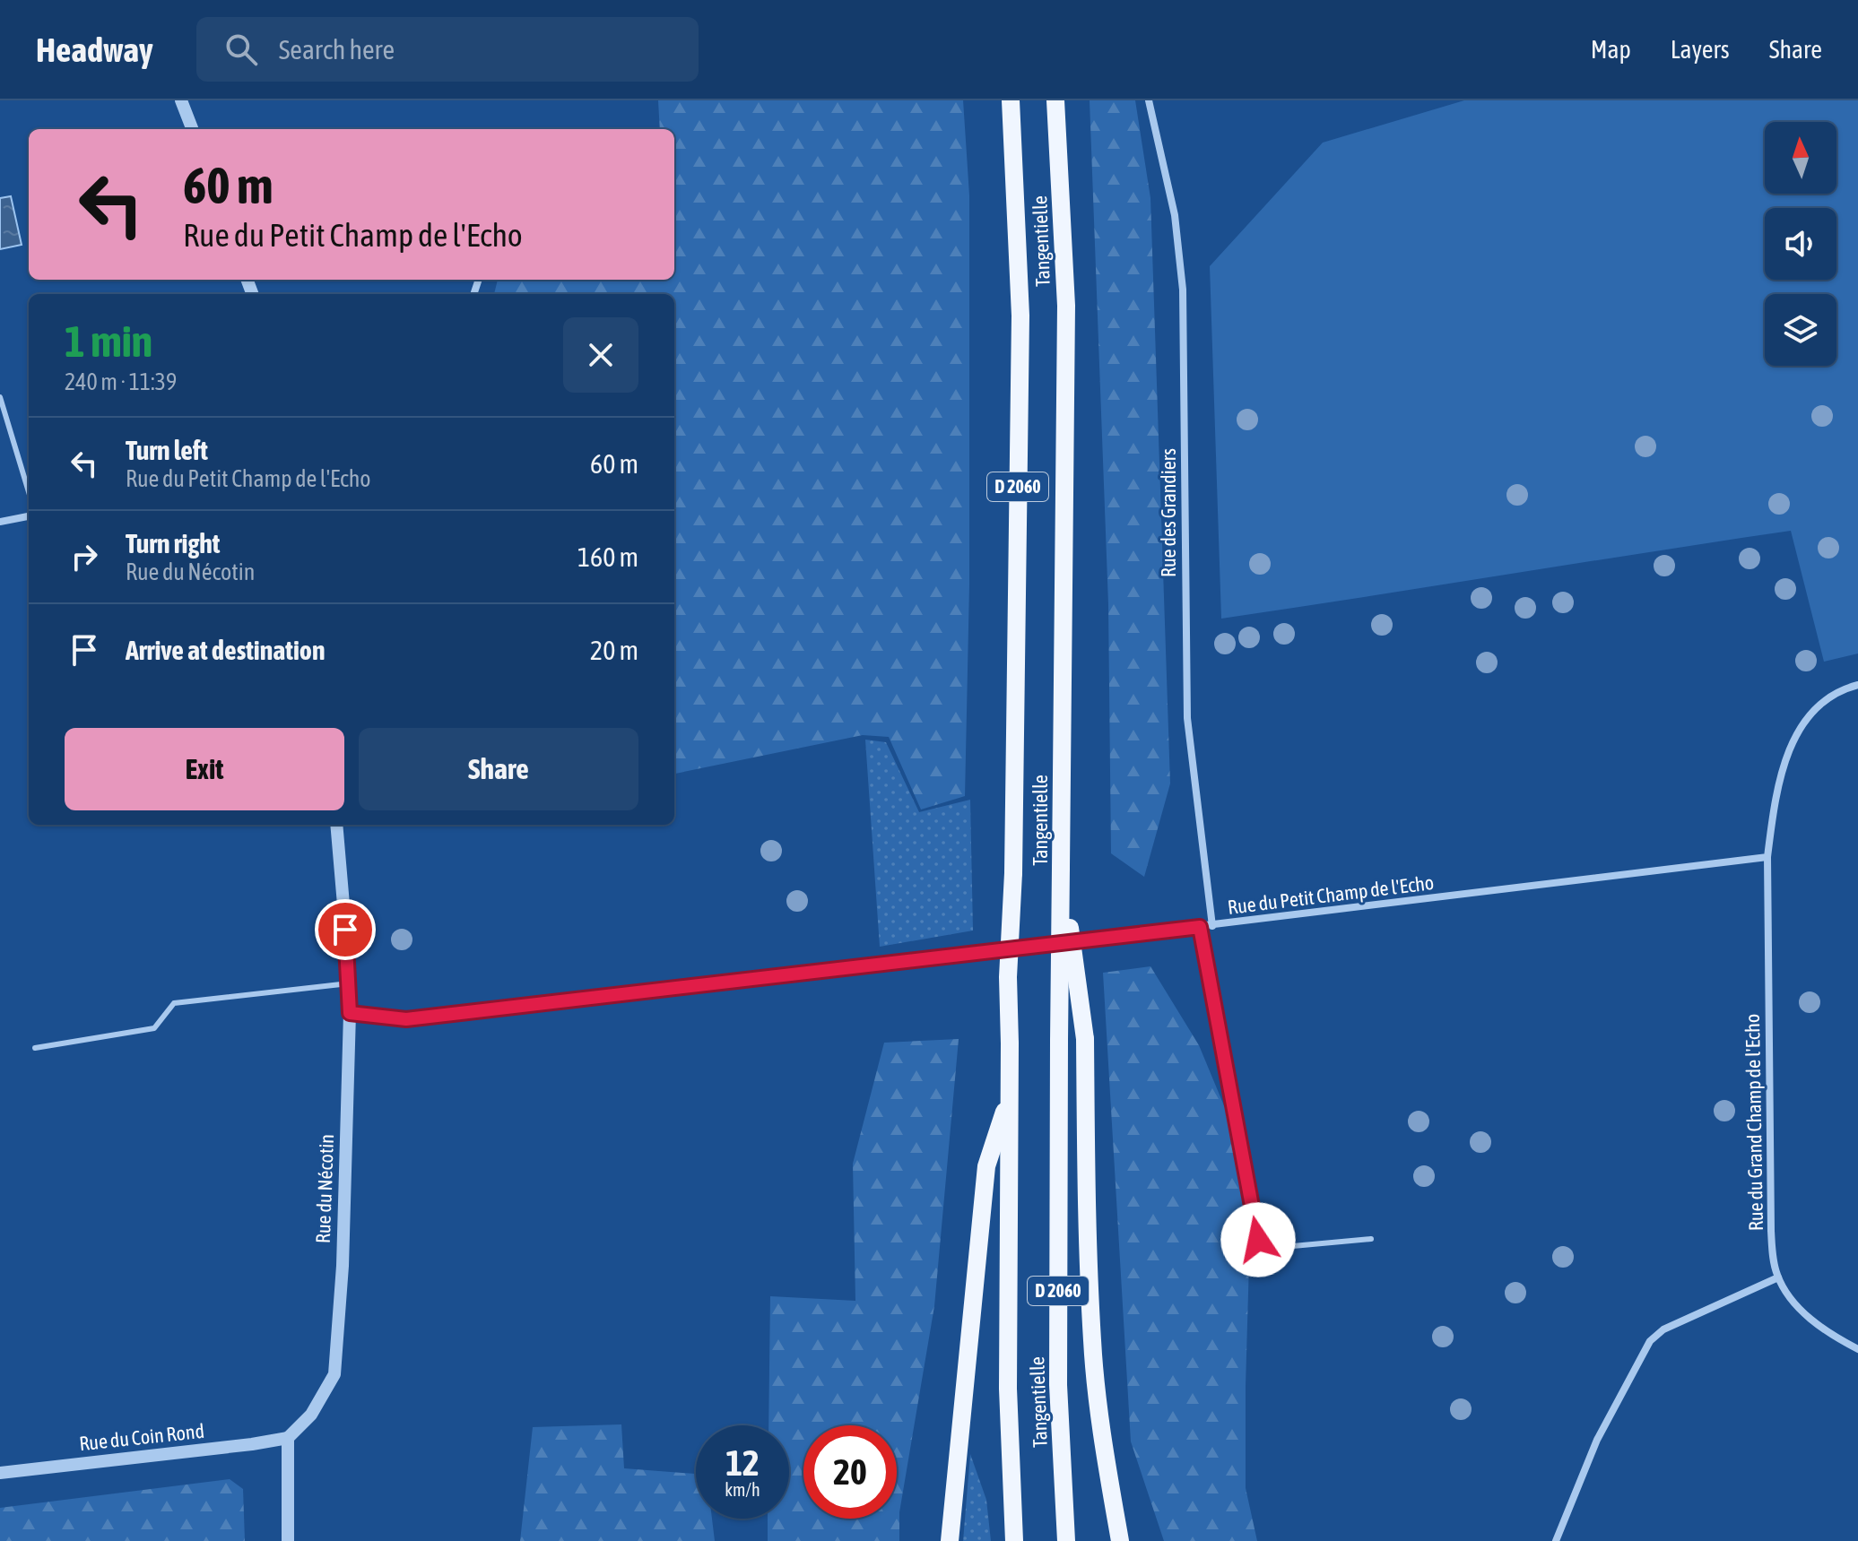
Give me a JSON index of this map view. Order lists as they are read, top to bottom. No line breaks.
{"streets":{"main road":["Tangentielle","D 2060"],"street":["Rue des Grandiers","Rue du Petit Champ de l'Echo","Rue du Grand Champ de l'Echo","Rue du Nécotin","Rue du Coin Rond"]},"crossings":[["Rue des Grandiers","Rue du Petit Champ de l'Echo"],["Rue du Petit Champ de l'Echo","Rue du Grand Champ de l'Echo"],["Rue du Petit Champ de l'Echo","Rue du Nécotin"],["Rue du Nécotin","Rue du Coin Rond"]],"north":"top","page":{"header":"Headway","search":"Search here","nav":["Map","Layers","Share"],"turn":["60 m","Rue du Petit Champ de l'Echo"],"heading":["1 min","240 m · 11:39"],"list":[{"name":"Turn left","note":"Rue du Petit Champ de l'Echo","value":"60 m"},{"name":"Turn right","note":"Rue du Nécotin","value":"160 m"},{"name":"Arrive at destination","value":"20 m"}],"buttons":["Exit","Share"],"speed":"12 km/h","limit":"20"}}
